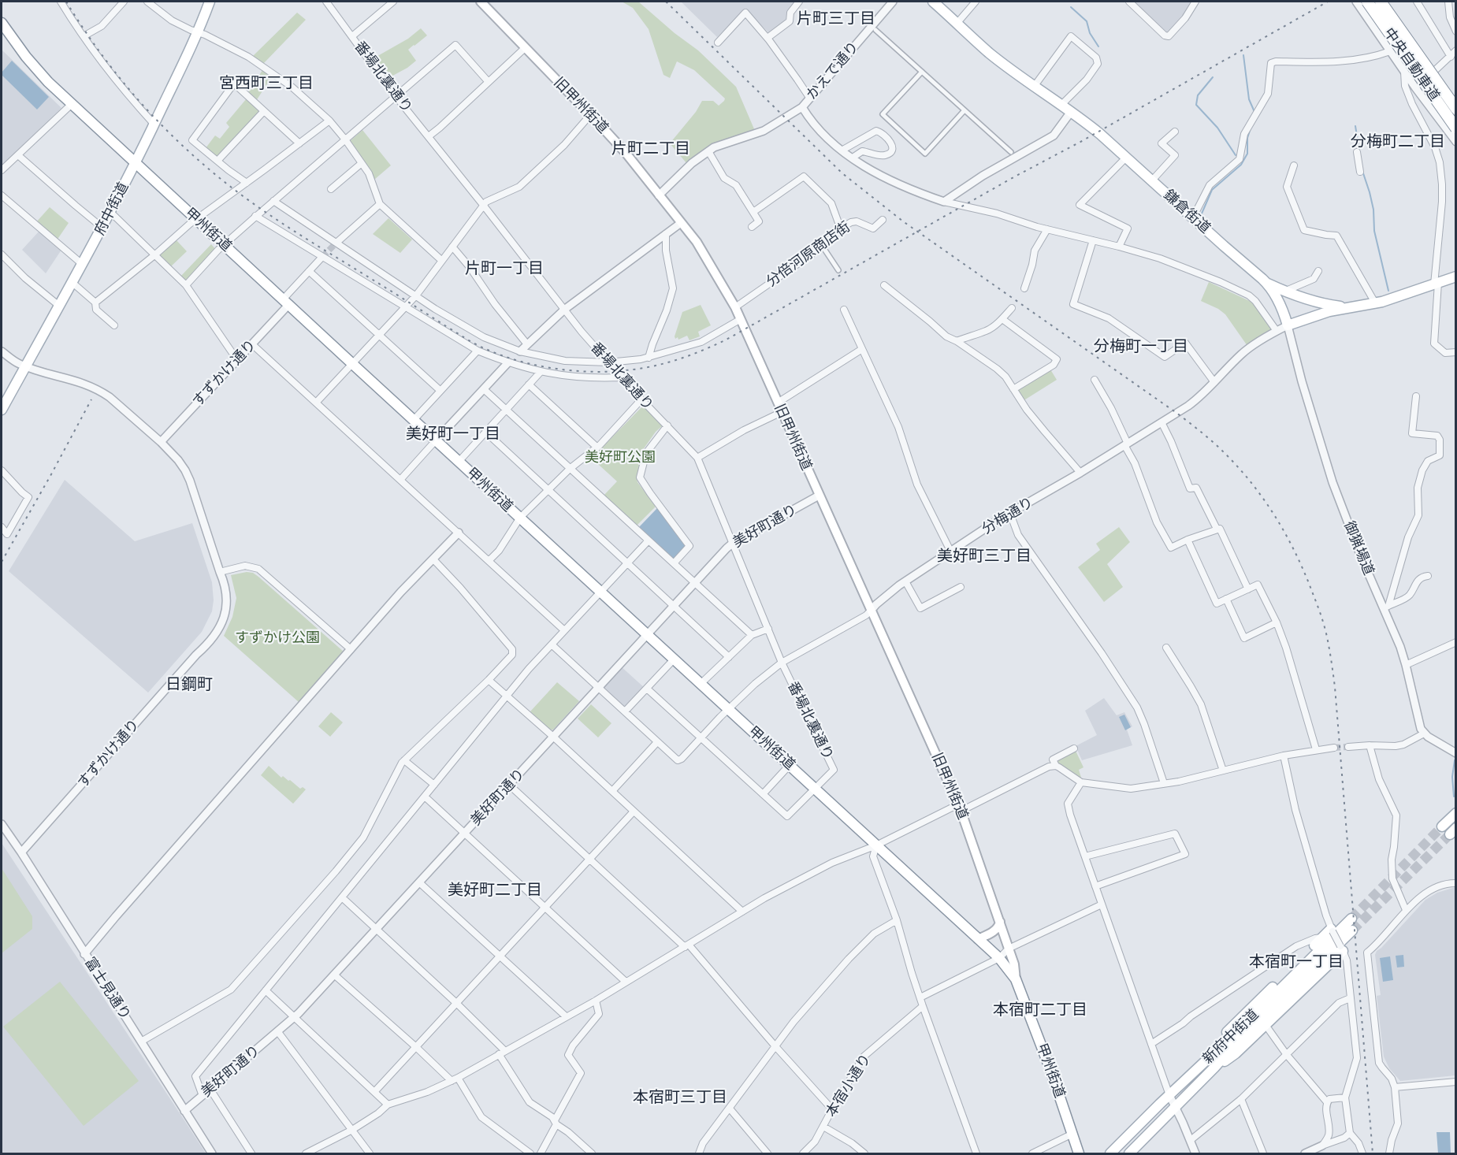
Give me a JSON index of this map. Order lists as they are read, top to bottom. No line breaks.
{"streets":{"highway":["中央自動車道"],"main road":["旧甲州街道","府中街道","鎌倉街道","甲州街道","新府中街道"],"street":["かえで通り","番場北裏通り","分倍河原商店街","すずかけ通り","分梅通り","美好町通り","御猟場道","富士見通り","本宿小通り"]},"crossings":[["番場北裏通り","甲州街道"],["番場北裏通り","分梅通り"],["番場北裏通り","美好町通り"],["旧甲州街道","甲州街道"],["旧甲州街道","分倍河原商店街"],["旧甲州街道","分梅通り"],["旧甲州街道","美好町通り"],["府中街道","甲州街道"],["府中街道","すずかけ通り"],["鎌倉街道","分梅通り"],["鎌倉街道","御猟場道"],["甲州街道","すずかけ通り"],["甲州街道","分梅通り"],["甲州街道","美好町通り"],["すずかけ通り","富士見通り"],["分梅通り","御猟場道"],["美好町通り","富士見通り"]],"districts":["片町三丁目","宮西町三丁目","分梅町二丁目","片町二丁目","片町一丁目","分梅町一丁目","美好町一丁目","美好町三丁目","日鋼町","美好町二丁目","本宿町一丁目","本宿町二丁目","本宿町三丁目"],"parks":["美好町公園","すずかけ公園"]}
